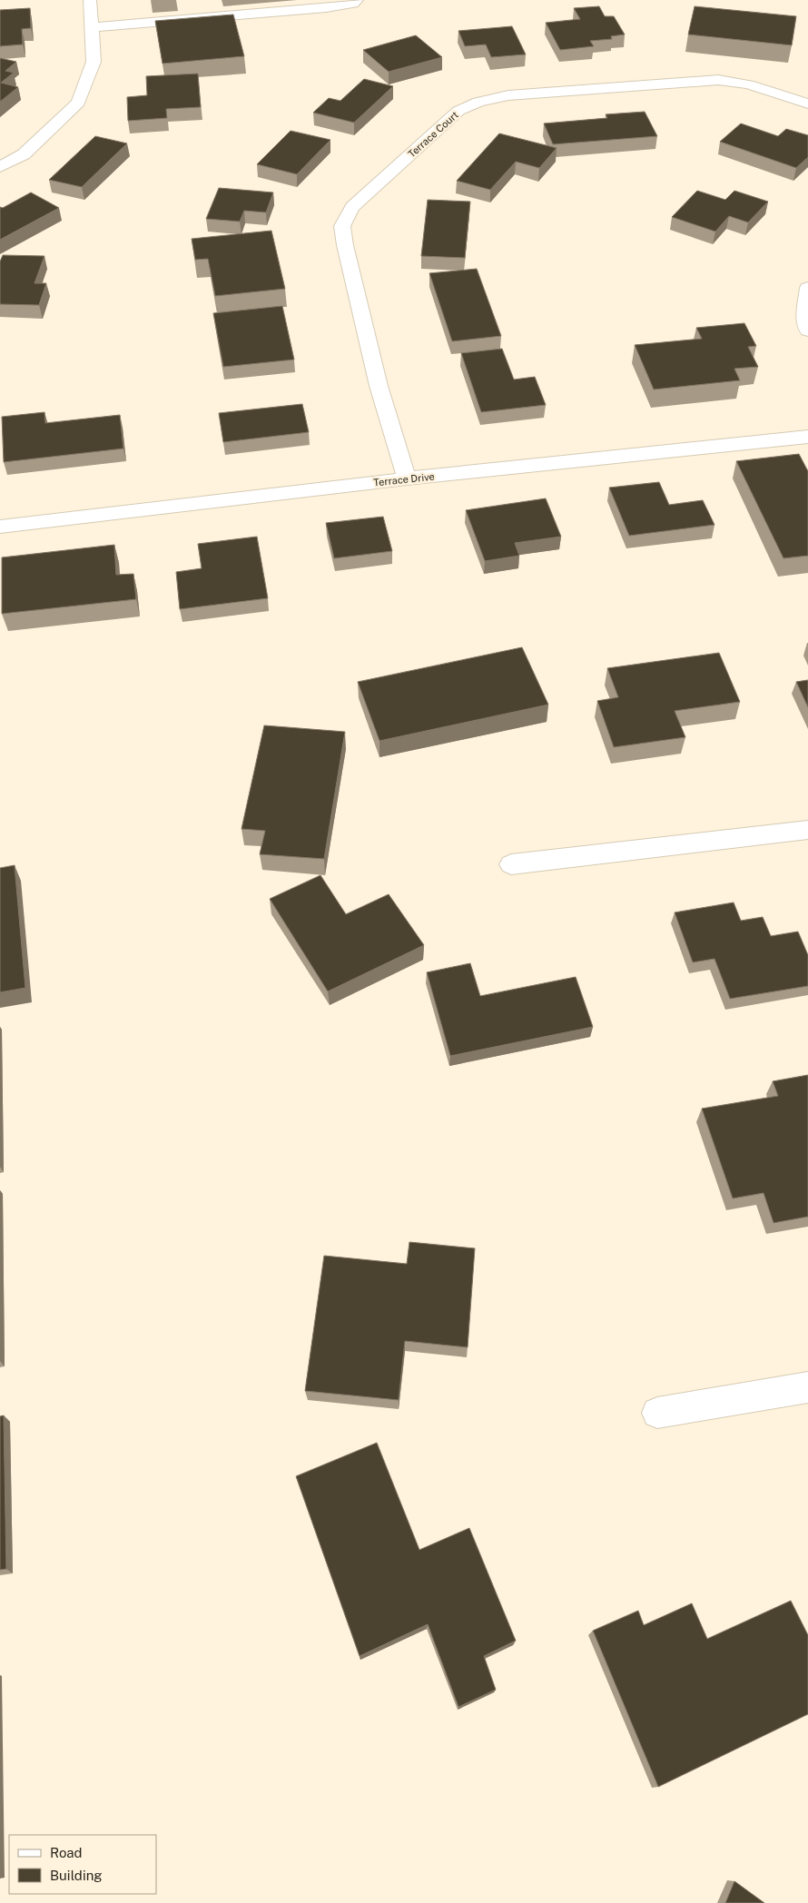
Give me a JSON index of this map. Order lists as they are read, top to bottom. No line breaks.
{"streets":{"street":["Terrace Court","Terrace Drive"]},"crossings":[["Terrace Court","Terrace Drive"]],"legend":["Road","Building"]}
